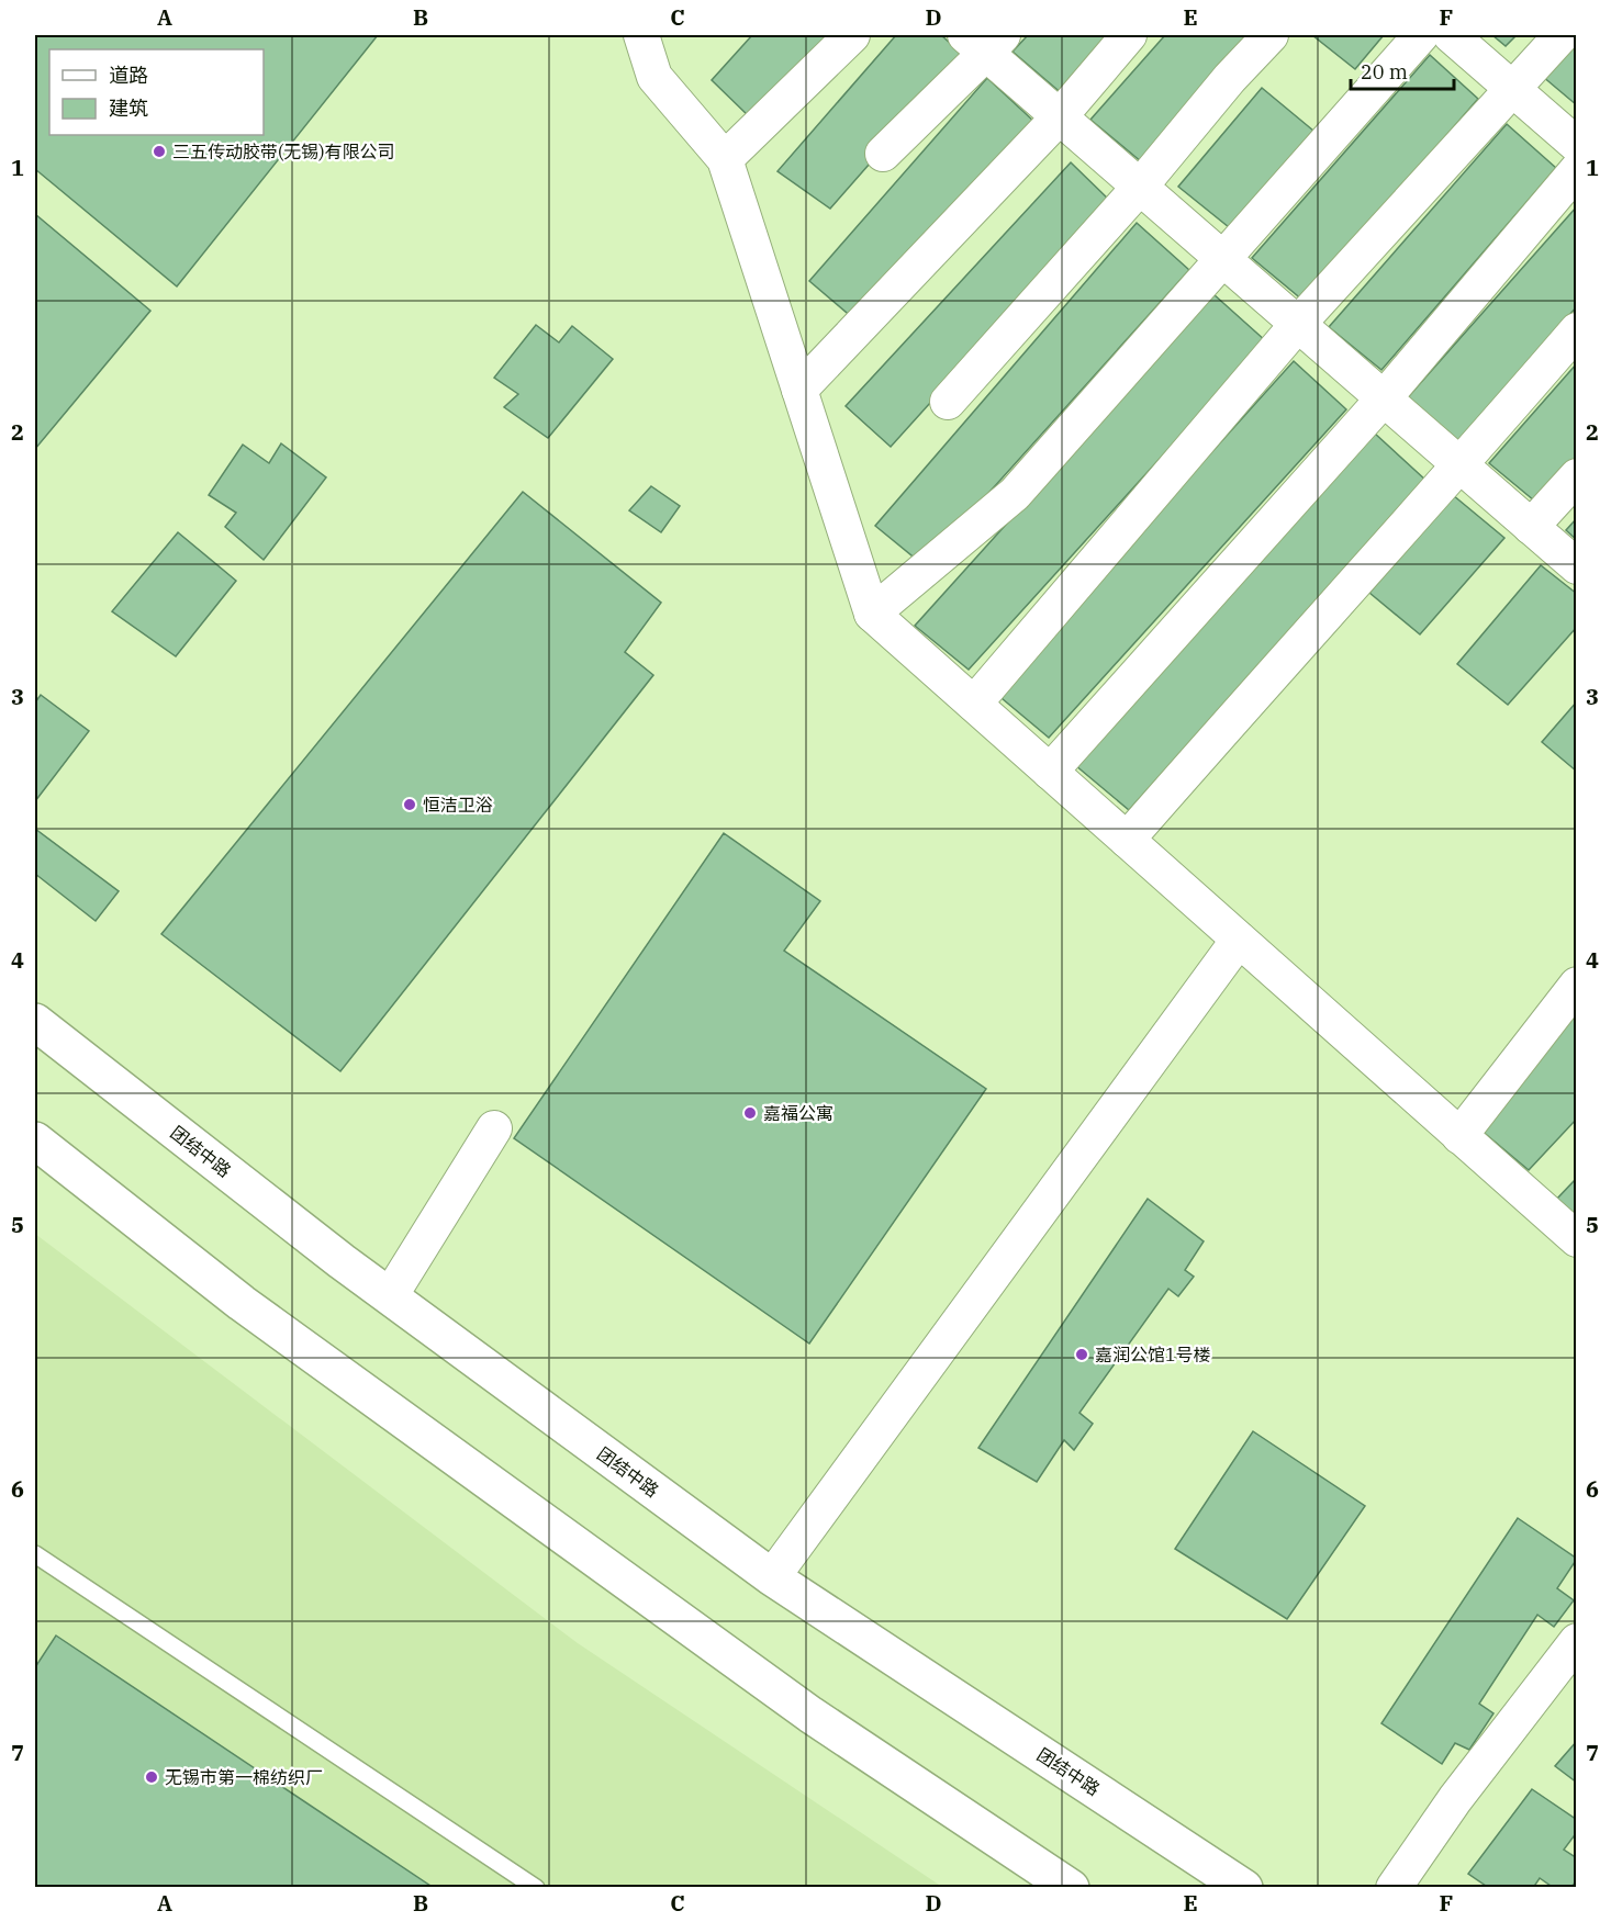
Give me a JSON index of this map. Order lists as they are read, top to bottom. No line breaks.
{"streets":{"main road":["团结中路"]},"places":["三五传动胶带(无锡)有限公司","恒洁卫浴","嘉福公寓","嘉润公馆1号楼","无锡市第一棉纺织厂"],"legend":["道路","建筑"],"scale_bar":"20 m","grid":{"columns":["A","B","C","D","E","F"],"rows":["1","2","3","4","5","6","7"]}}
